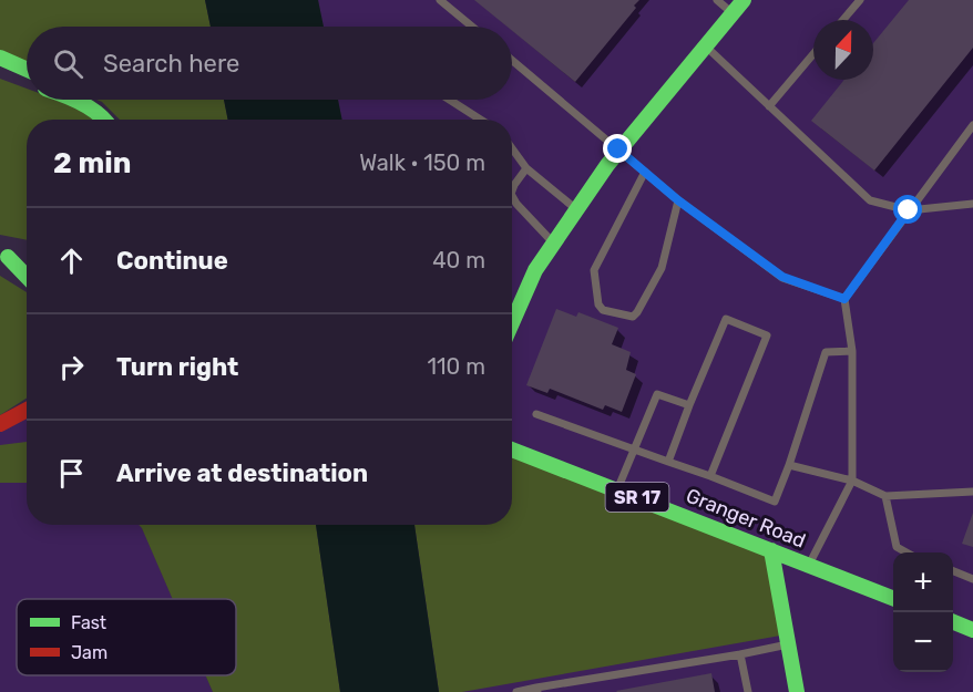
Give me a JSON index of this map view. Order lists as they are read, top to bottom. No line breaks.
{"streets":{"main road":["SR 17","Granger Road"]},"legend":["Fast","Jam"],"north":"top","page":{"search":"Search here","heading":["2 min","Walk · 150 m"],"list":[["Continue","40 m"],["Turn right","110 m"],"Arrive at destination"],"map_buttons":["+","−"]}}
